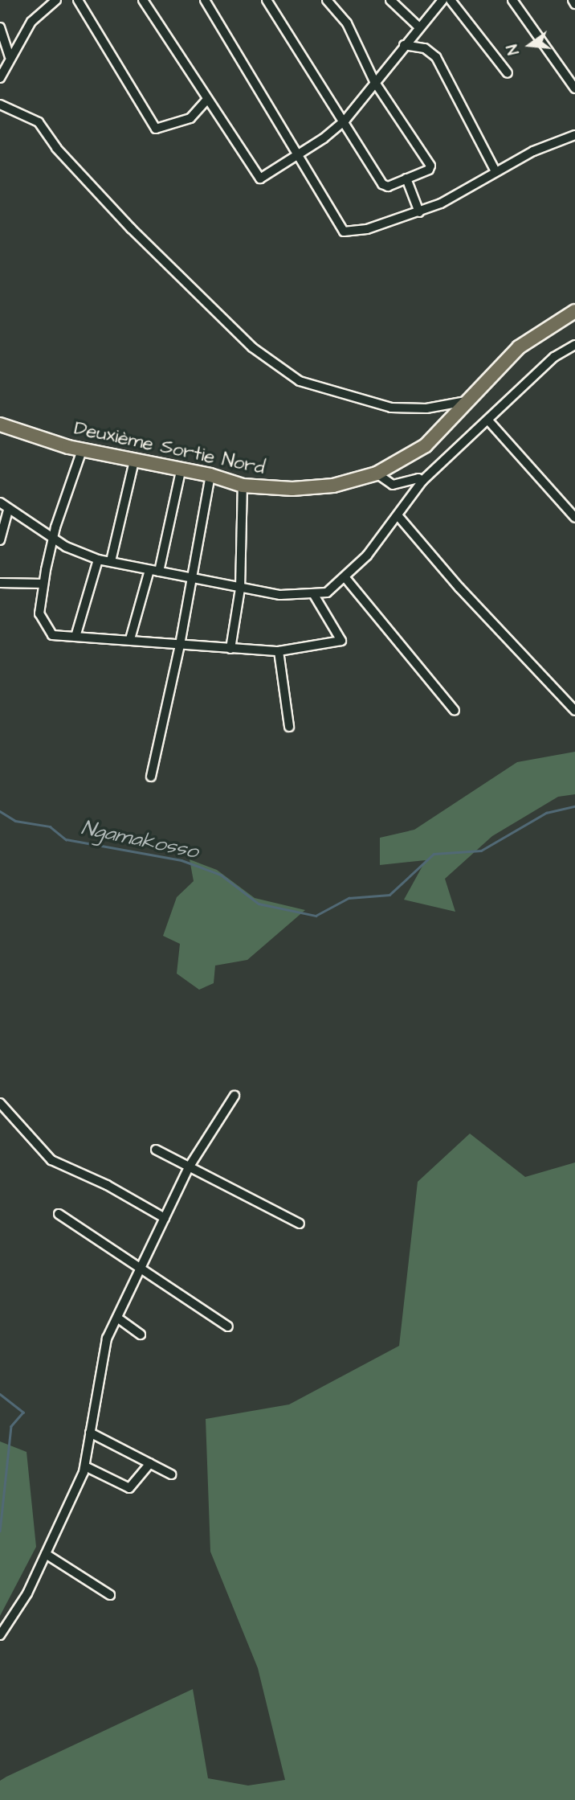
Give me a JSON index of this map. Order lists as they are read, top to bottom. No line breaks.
{"streets":{"main road":["Deuxième Sortie Nord"]},"water":["Ngamakosso"],"north":"left"}
